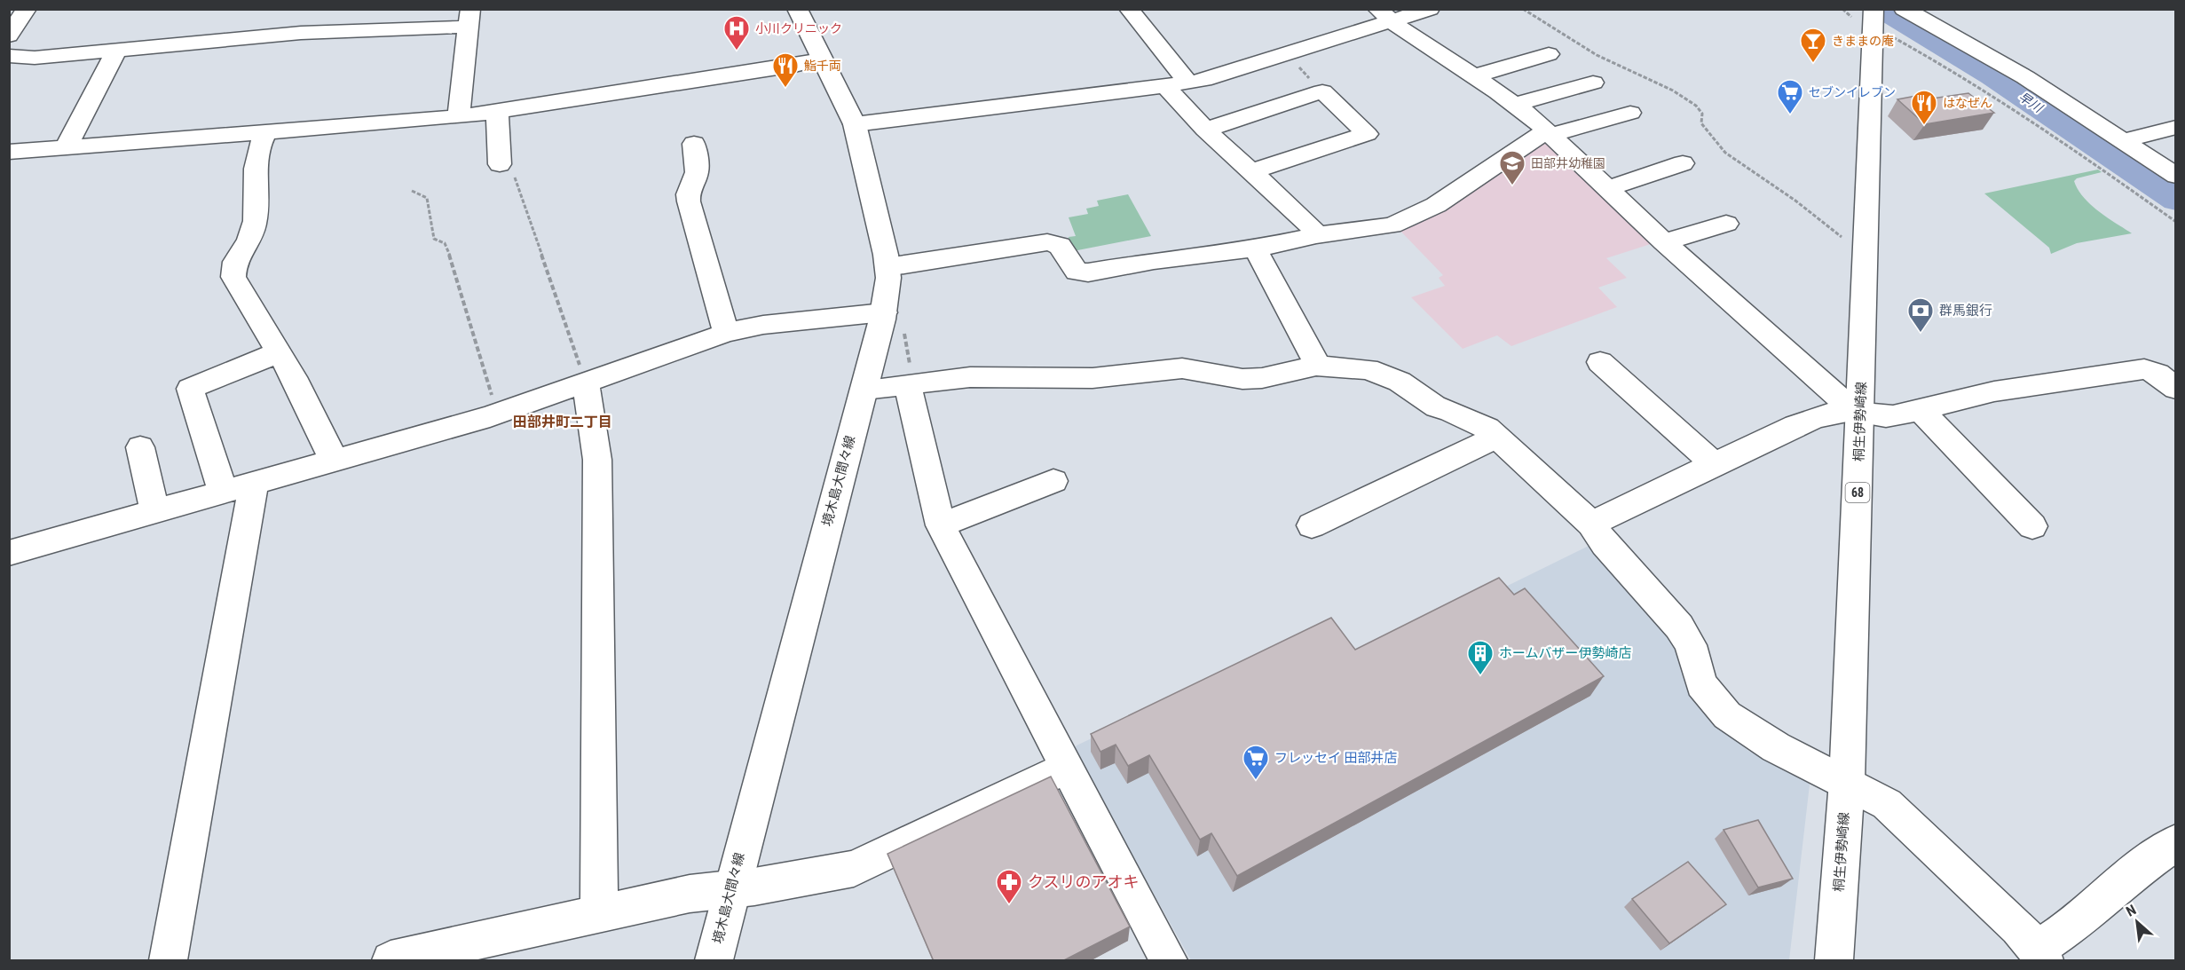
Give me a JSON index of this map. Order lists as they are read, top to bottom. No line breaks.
{"streets":{"street":["桐生伊勢崎線","境木島大間々線","68"]},"districts":["田部井町二丁目"],"water":["早川"],"places":{"hospital":["小川クリニック"],"bar":["きままの庵"],"restaurant":["鮨千両","はなぜん"],"supermarket":["セブンイレブン","フレッセイ 田部井店"],"school or university":["田部井幼稚園"],"bank":["群馬銀行"],"building":["ホームバザー伊勢崎店"],"pharmacy":["クスリのアオキ"]},"north":"top left"}
